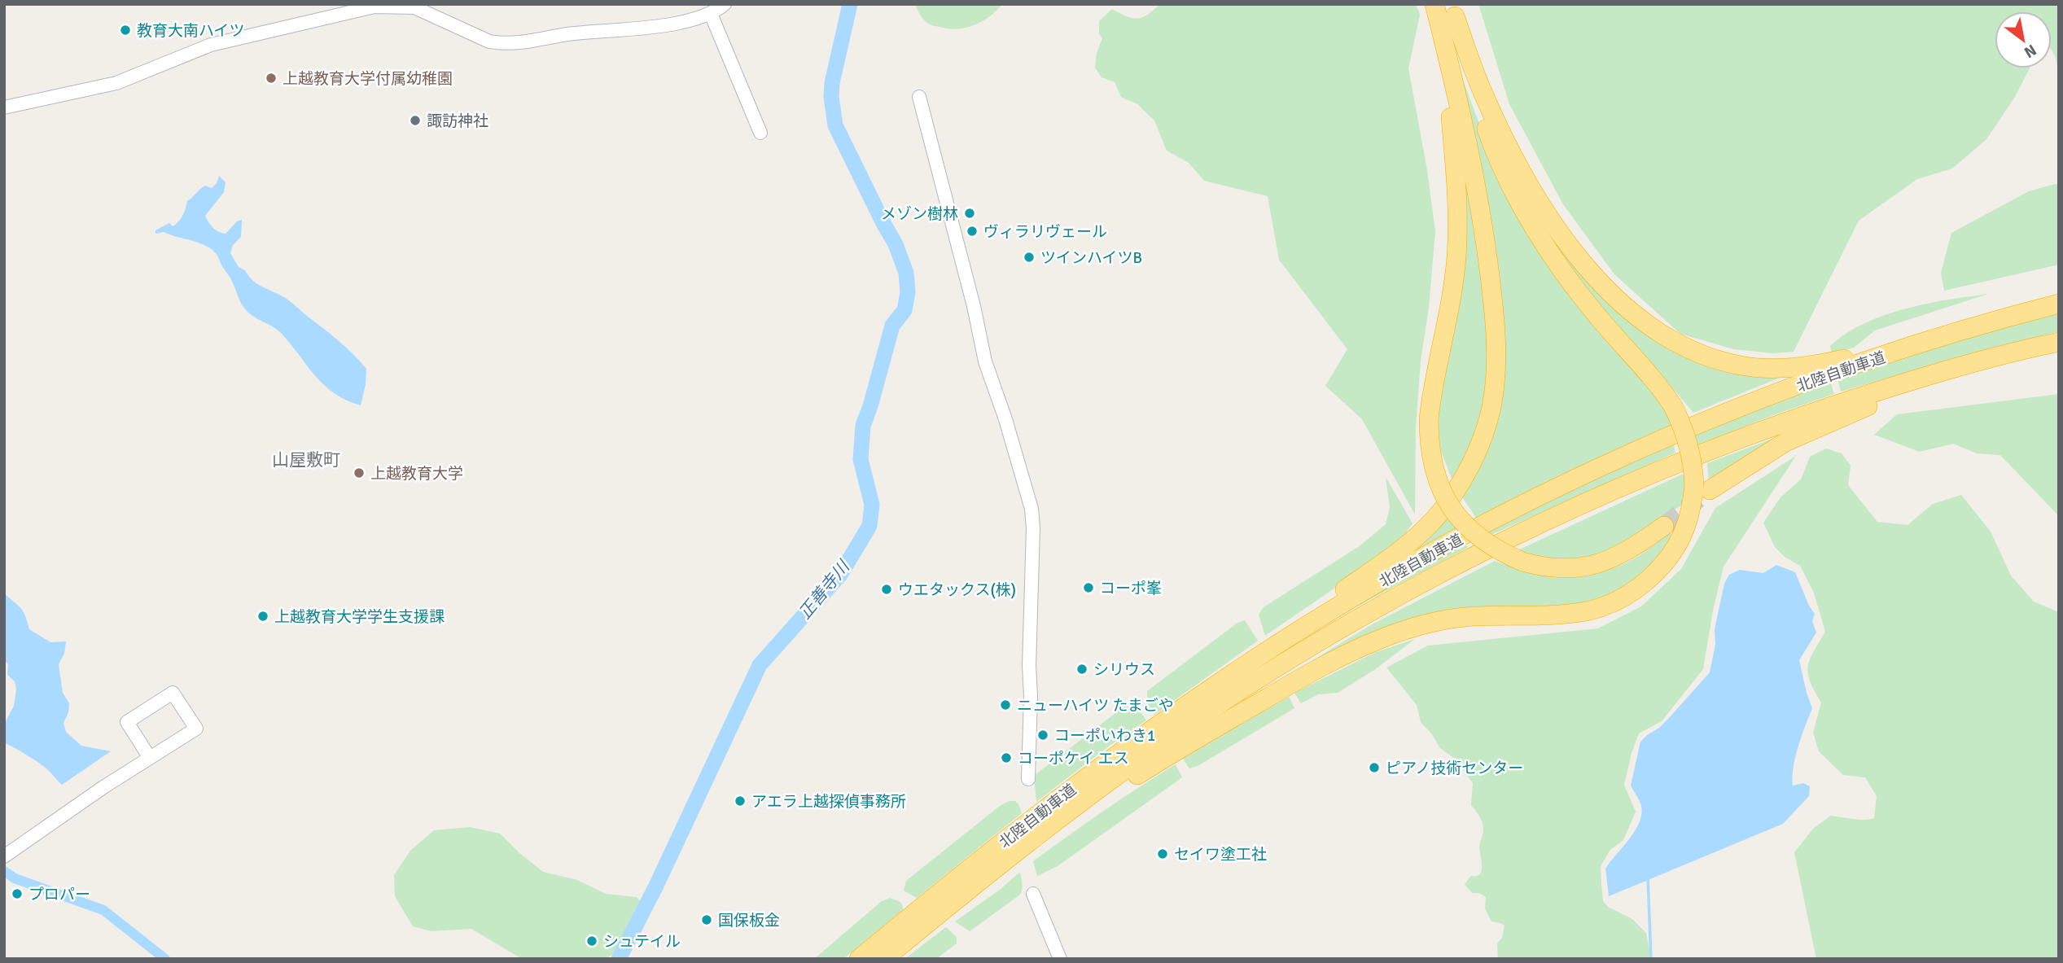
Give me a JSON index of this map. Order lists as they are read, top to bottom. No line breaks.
{"streets":{"highway":["北陸自動車道"]},"districts":["山屋敷町"],"water":["正善寺川"],"places":["教育大南ハイツ","上越教育大学付属幼稚園","諏訪神社","メゾン樹林","ヴィラリヴェール","ツインハイツB","上越教育大学","コーポ峯","ウエタックス(株)","上越教育大学学生支援課","シリウス","ニューハイツ たまごや","コーポいわき1","コーポケイ エス","ピアノ技術センター","アエラ上越探偵事務所","セイワ塗工社","プロパー","国保板金","シュテイル"],"north":"bottom right"}
